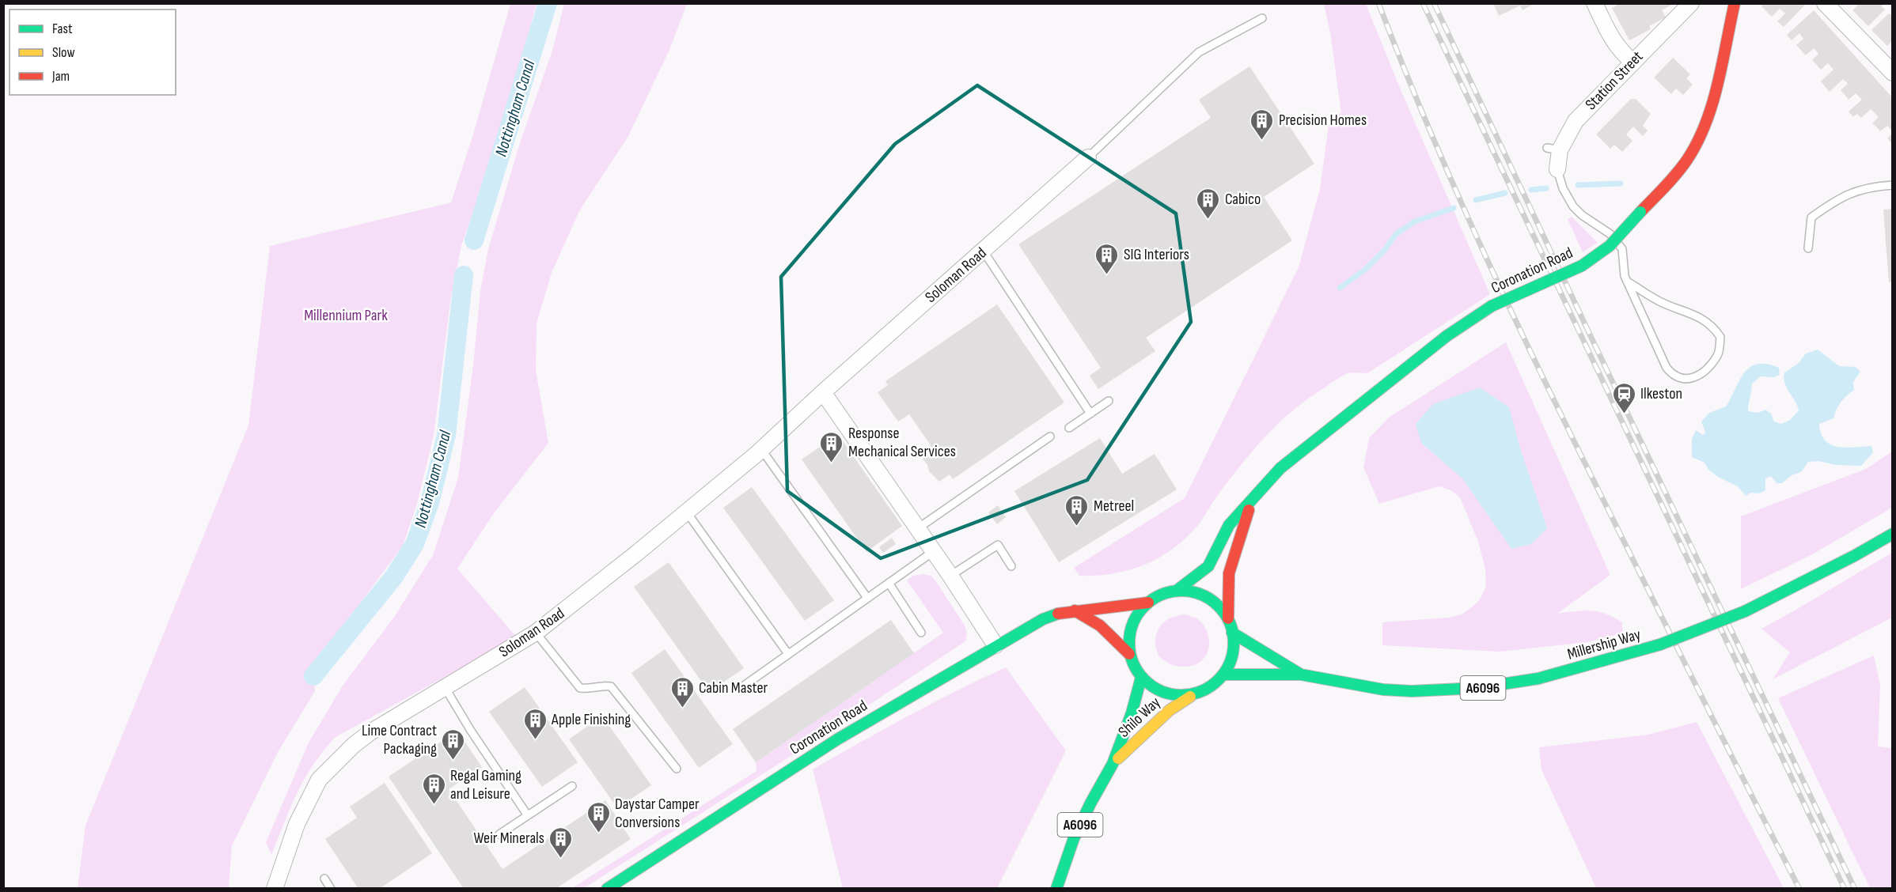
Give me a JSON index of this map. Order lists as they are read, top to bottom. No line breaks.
{"streets":{"street":["Station Street","Coronation Road","Soloman Road","Millership Way","A6096","Shilo Way"]},"crossings":[["Coronation Road","Millership Way"],["Coronation Road","Shilo Way"],["Millership Way","Shilo Way"]],"water":["Nottingham Canal"],"parks":["Millennium Park"],"places":{"building":["Precision Homes","Cabico","SIG Interiors","Response Mechanical Services","Metreel","Cabin Master","Apple Finishing","Lime Contract Packaging","Regal Gaming and Leisure","Daystar Camper Conversions","Weir Minerals"],"station":["Ilkeston"]},"legend":["Fast","Slow","Jam"]}
